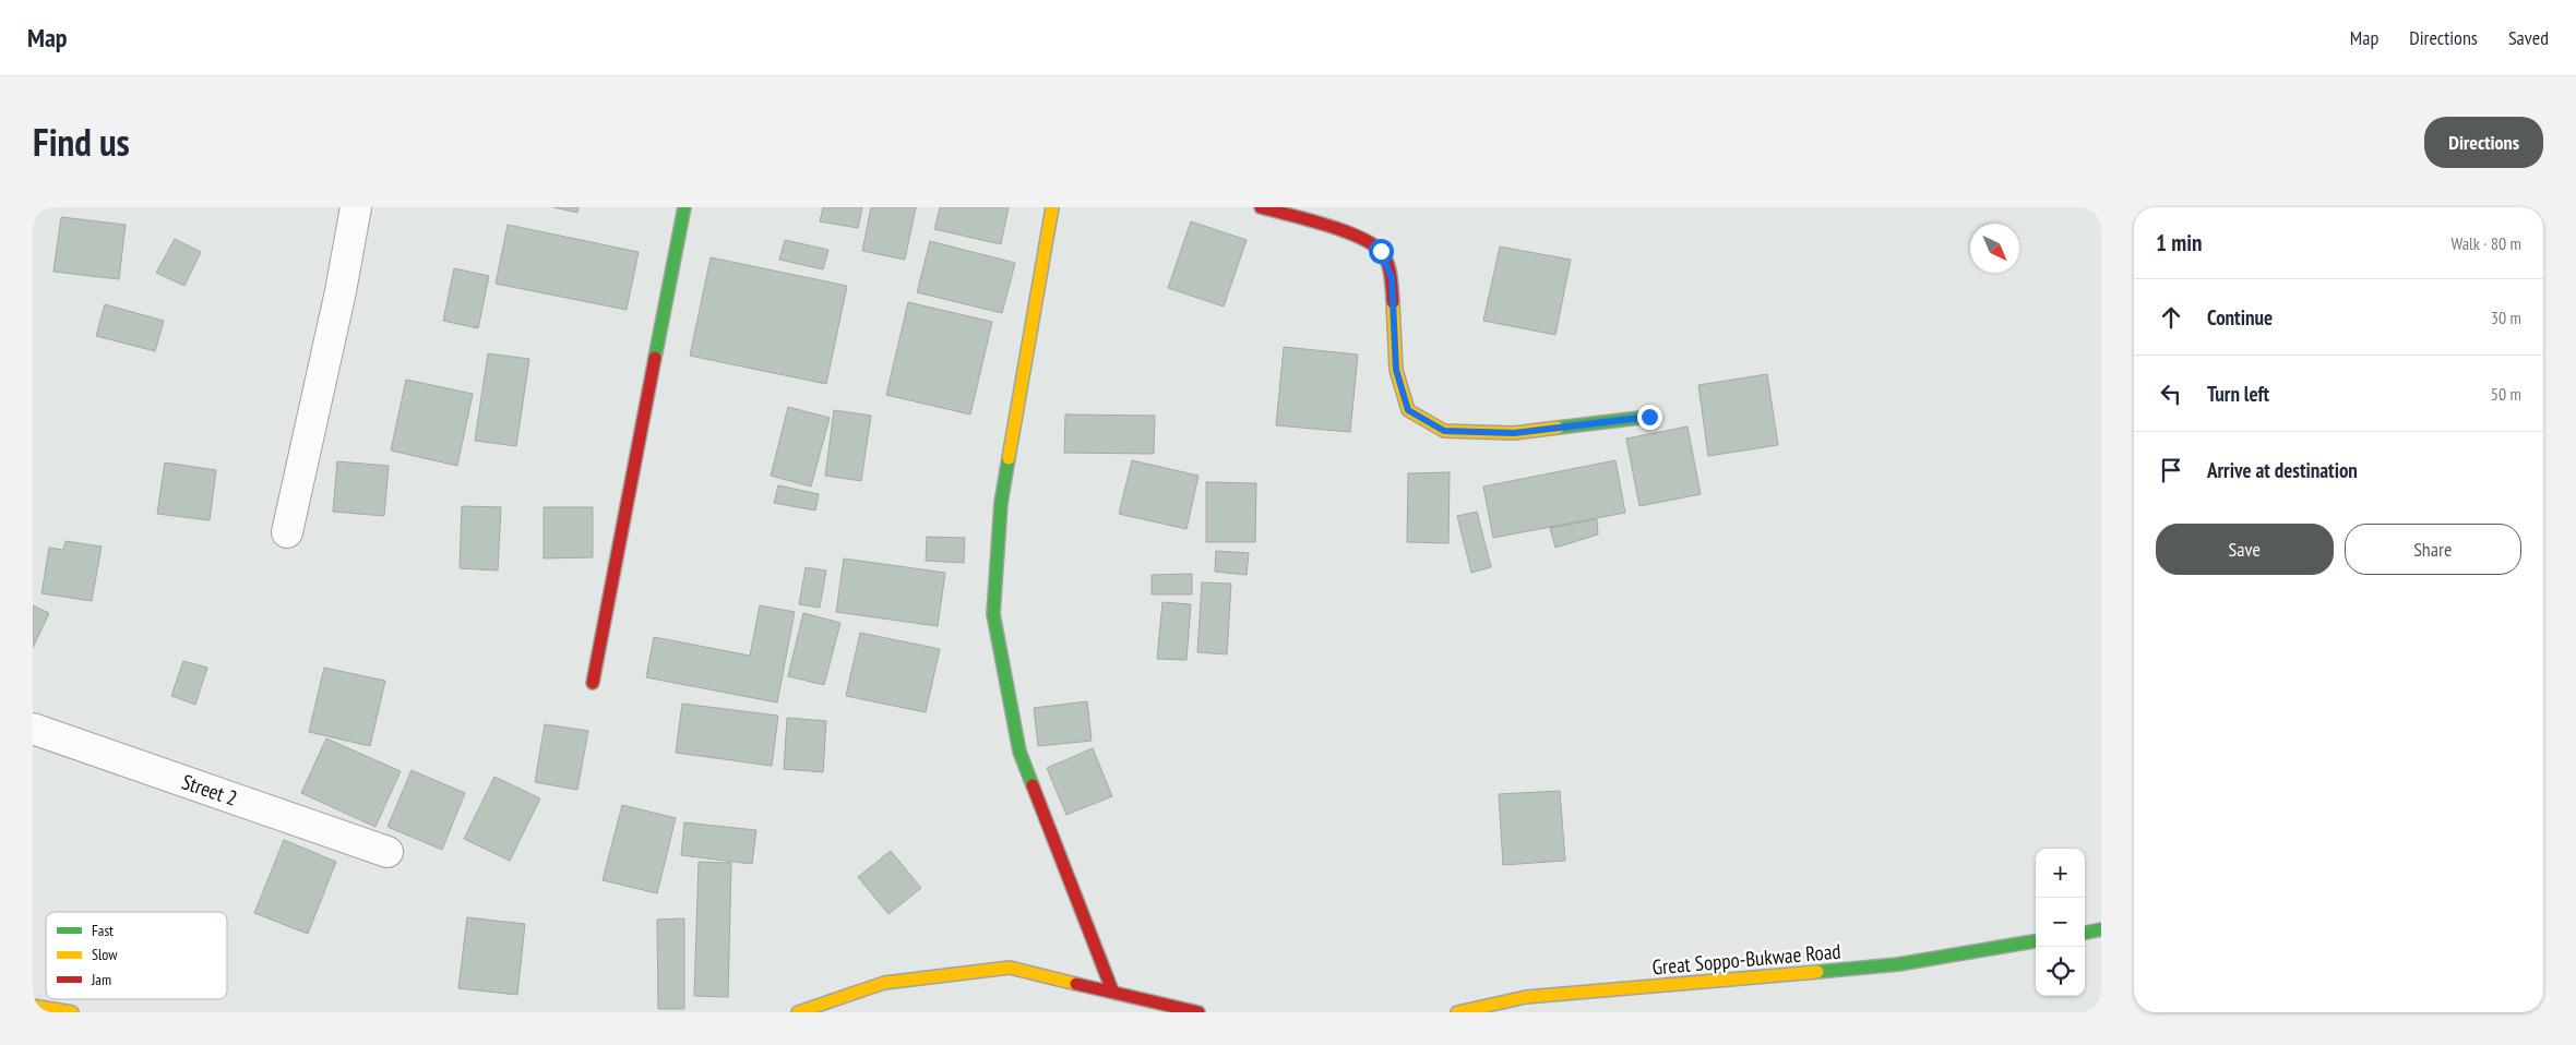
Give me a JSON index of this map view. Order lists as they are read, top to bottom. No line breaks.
{"streets":{"street":["Street 2","Great Soppo-Bukwae Road"]},"legend":["Fast","Slow","Jam"],"north":"bottom right","page":{"header":"Map","nav":["Map","Directions","Saved"],"title":"Find us","buttons":["Directions",["Save","Share"]],"heading":["1 min","Walk · 80 m"],"list":[["Continue","30 m"],["Turn left","50 m"],"Arrive at destination"],"map_buttons":["+","−"]}}
